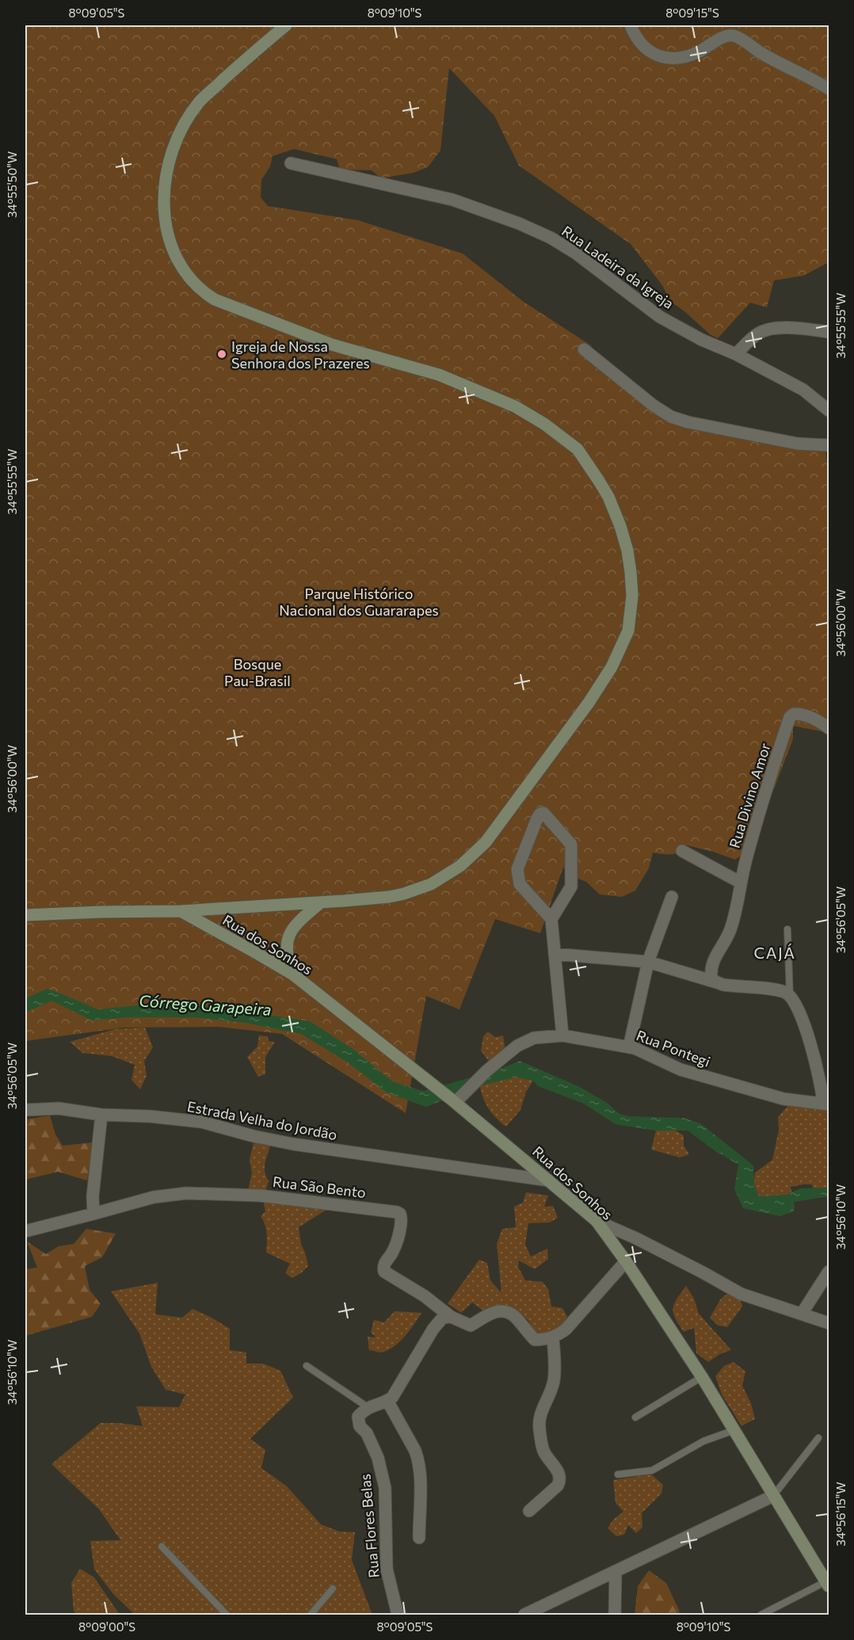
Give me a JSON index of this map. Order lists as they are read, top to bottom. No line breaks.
{"streets":{"main road":["Rua dos Sonhos"],"street":["Rua Ladeira da Igreja","Rua Divino Amor","Rua Pontegi","Estrada Velha do Jordão","Rua São Bento","Rua Flores Belas"]},"crossings":[["Rua dos Sonhos","Rua Pontegi"],["Rua dos Sonhos","Estrada Velha do Jordão"]],"districts":["CAJÁ"],"water":["Córrego Garapeira"],"parks":["Parque Histórico Nacional dos Guararapes","Bosque Pau-Brasil"],"places":["Igreja de Nossa Senhora dos Prazeres"],"coordinates":["8°09'05\"S","8°09'10\"S","8°09'15\"S","34°55'50\"W","34°55'55\"W","34°56'00\"W","34°56'05\"W","34°56'10\"W","34°56'15\"W","8°09'00\"S"]}
